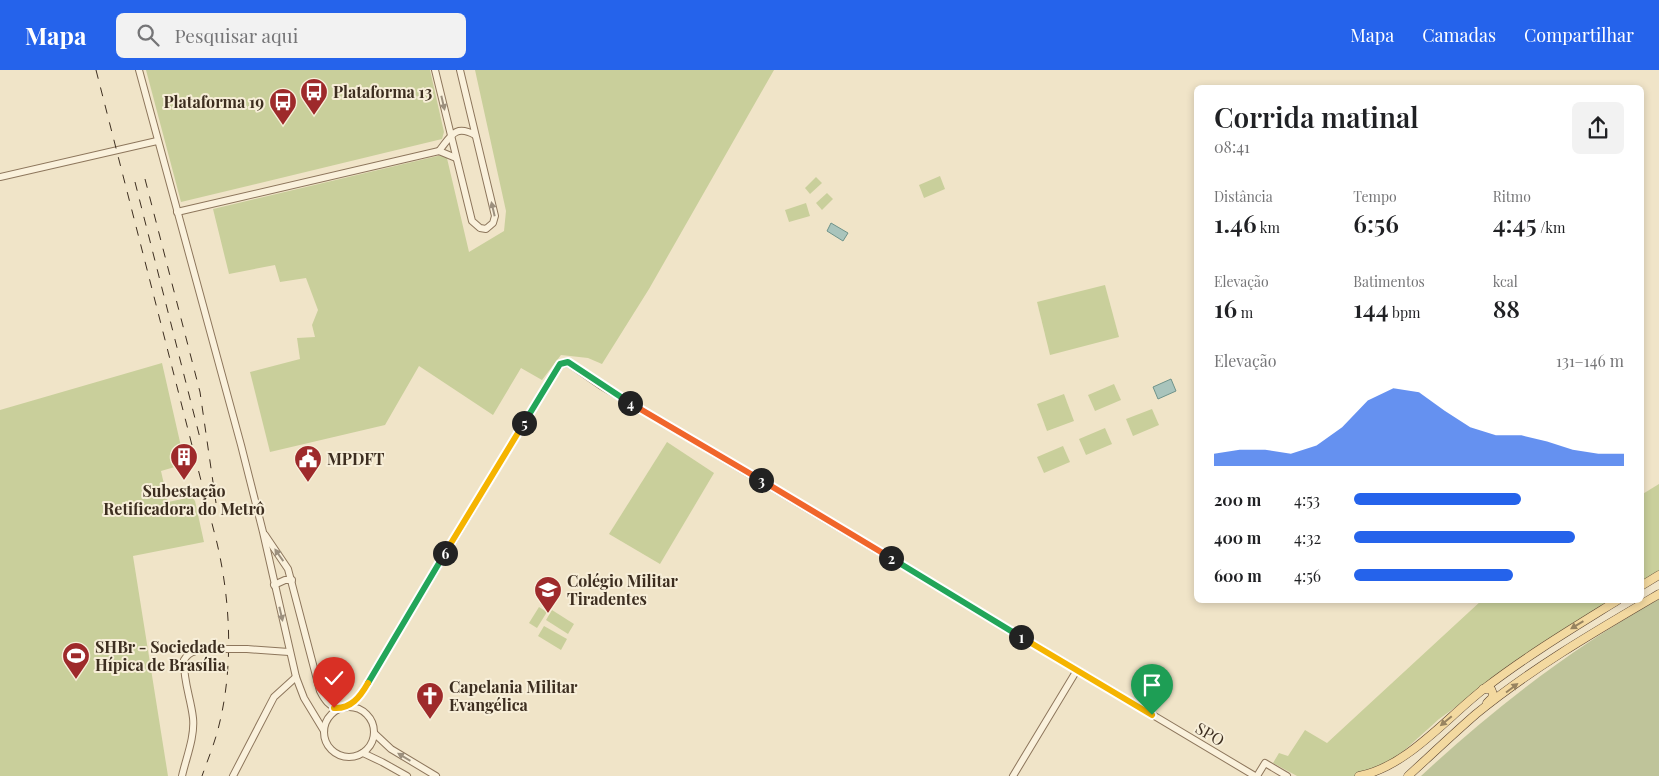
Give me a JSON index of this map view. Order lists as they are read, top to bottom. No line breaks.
{"streets":{"street":["SPO"]},"places":{"bus stop":["Plataforma 13","Plataforma 19"],"building":["Subestação Retificadora do Metrô"],"public building":["MPDFT"],"school or university":["Colégio Militar Tiradentes"],"sports":["SHBr - Sociedade Hípica de Brasília"],"church":["Capelania Militar Evangélica"]},"page":{"header":"Mapa","search":"Pesquisar aqui","nav":["Mapa","Camadas","Compartilhar"],"heading":["Corrida matinal","08:41"],"stats":[["Distância","1.46 km"],["Tempo","6:56"],["Ritmo","4:45 /km"],["Elevação","16 m"],["Batimentos","144 bpm"],["kcal","88"]],"chart":["Elevação","131–146 m"],"pins":["4","5","3","6","2","1"],"list":[{"name":"200 m","note":"4:53"},{"name":"400 m","note":"4:32"},{"name":"600 m","note":"4:56"}]}}
